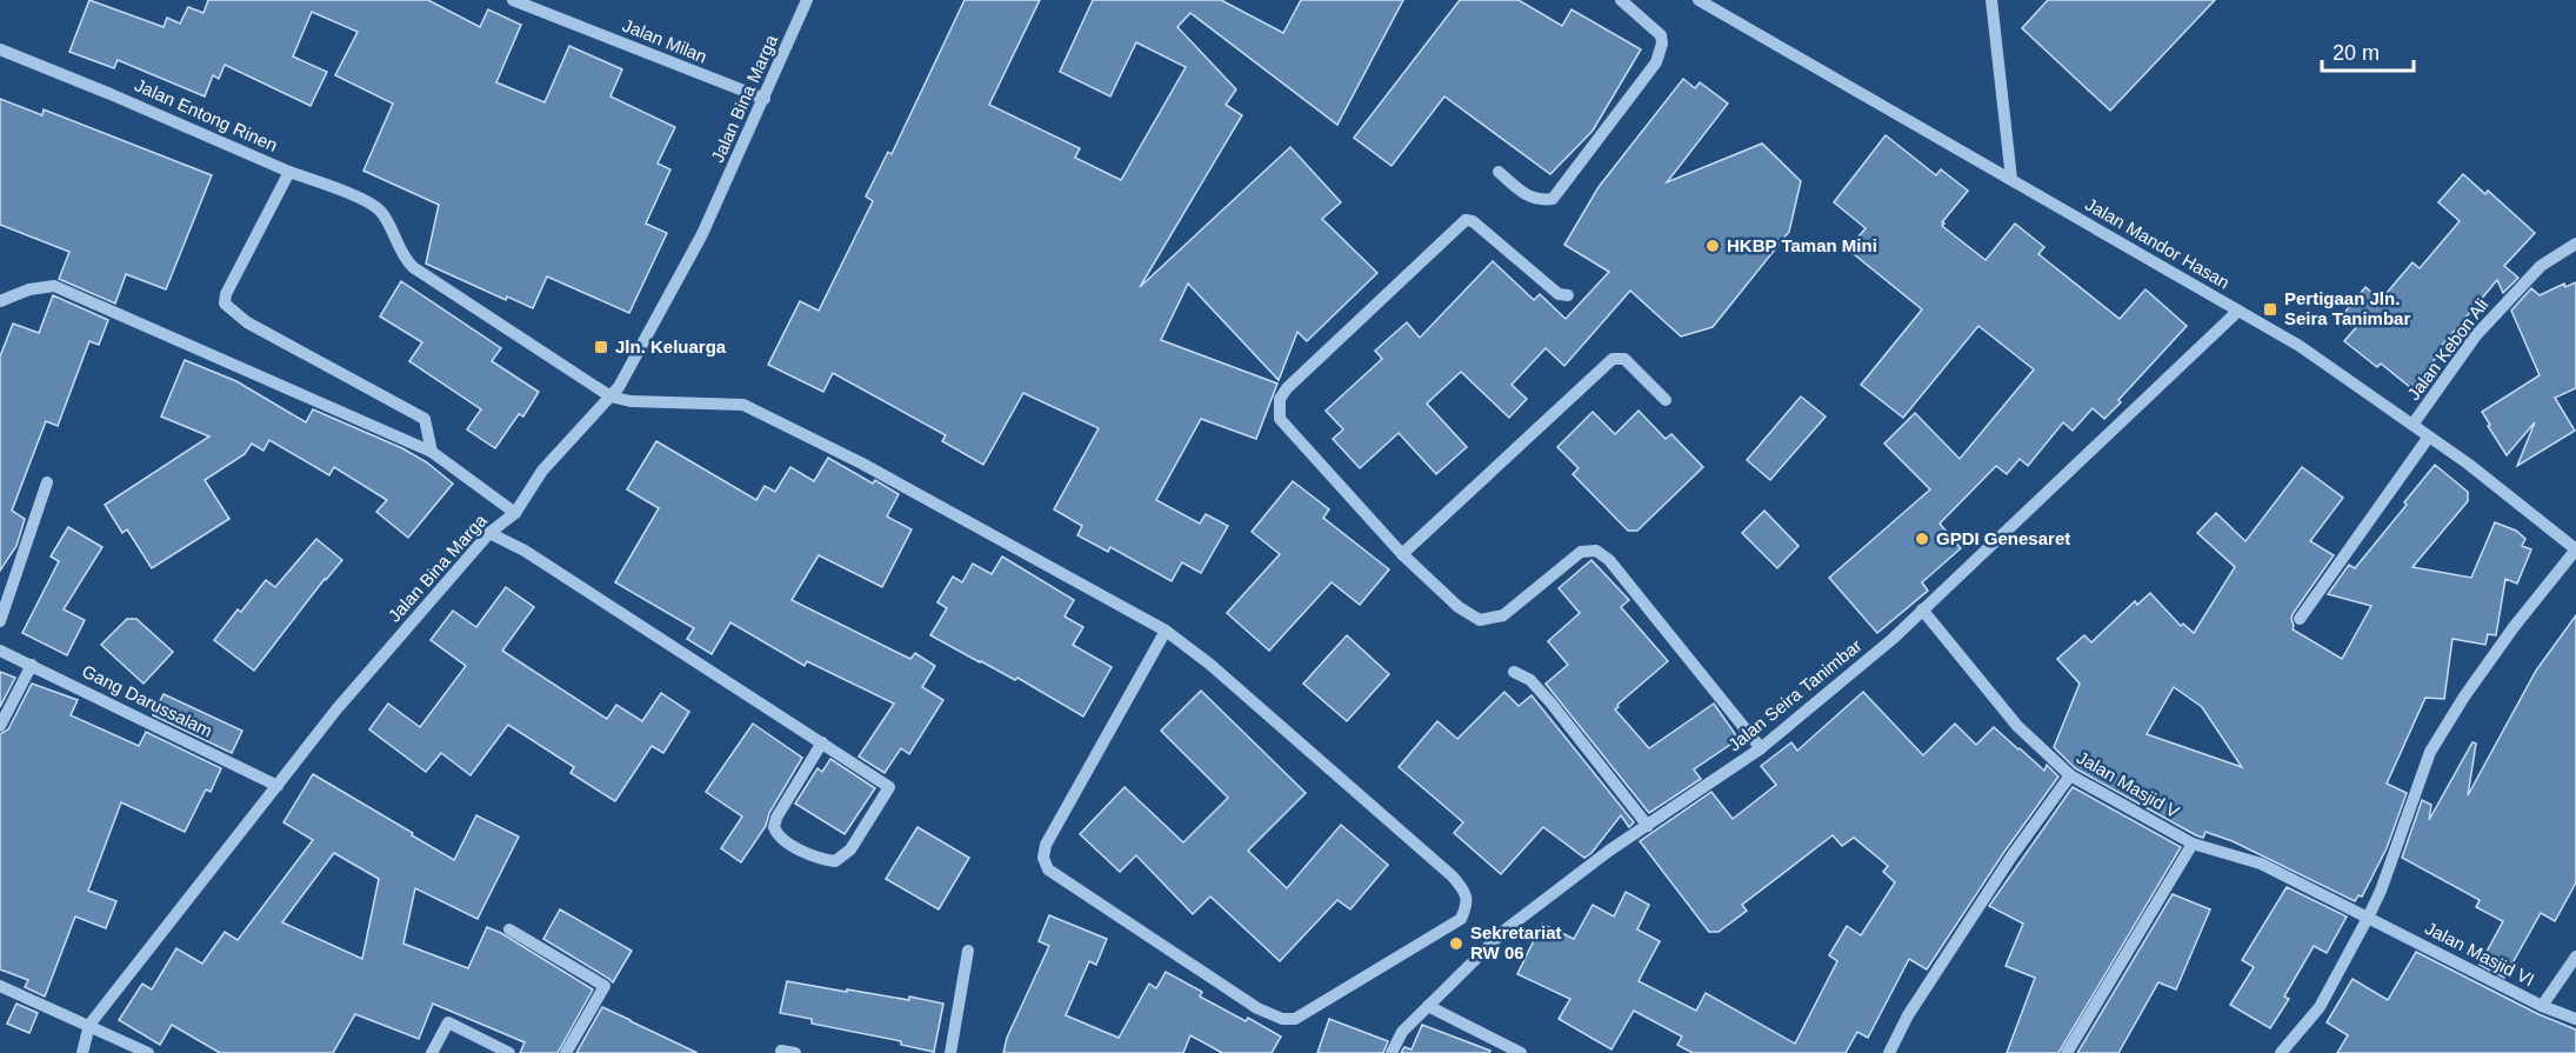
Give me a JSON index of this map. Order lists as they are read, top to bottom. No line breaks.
{"streets":{"street":["Jalan Milan","Jalan Bina Marga","Jalan Entong Rinen","Jalan Mandor Hasan","Jalan Kebon Ali","Jalan Seira Tanimbar","Gang Darussalam","Jalan Masjid V","Jalan Masjid VI"]},"crossings":[["Jalan Milan","Jalan Bina Marga"],["Jalan Bina Marga","Gang Darussalam"],["Jalan Mandor Hasan","Jalan Kebon Ali"],["Jalan Mandor Hasan","Jalan Seira Tanimbar"],["Jalan Seira Tanimbar","Jalan Masjid V"],["Jalan Masjid V","Jalan Masjid VI"]],"places":{"other":["HKBP Taman Mini","GPDI Genesaret","Sekretariat RW 06"],"transit":["Pertigaan Jln. Seira Tanimbar","Jln. Keluarga"]},"scale_bar":"20 m"}
